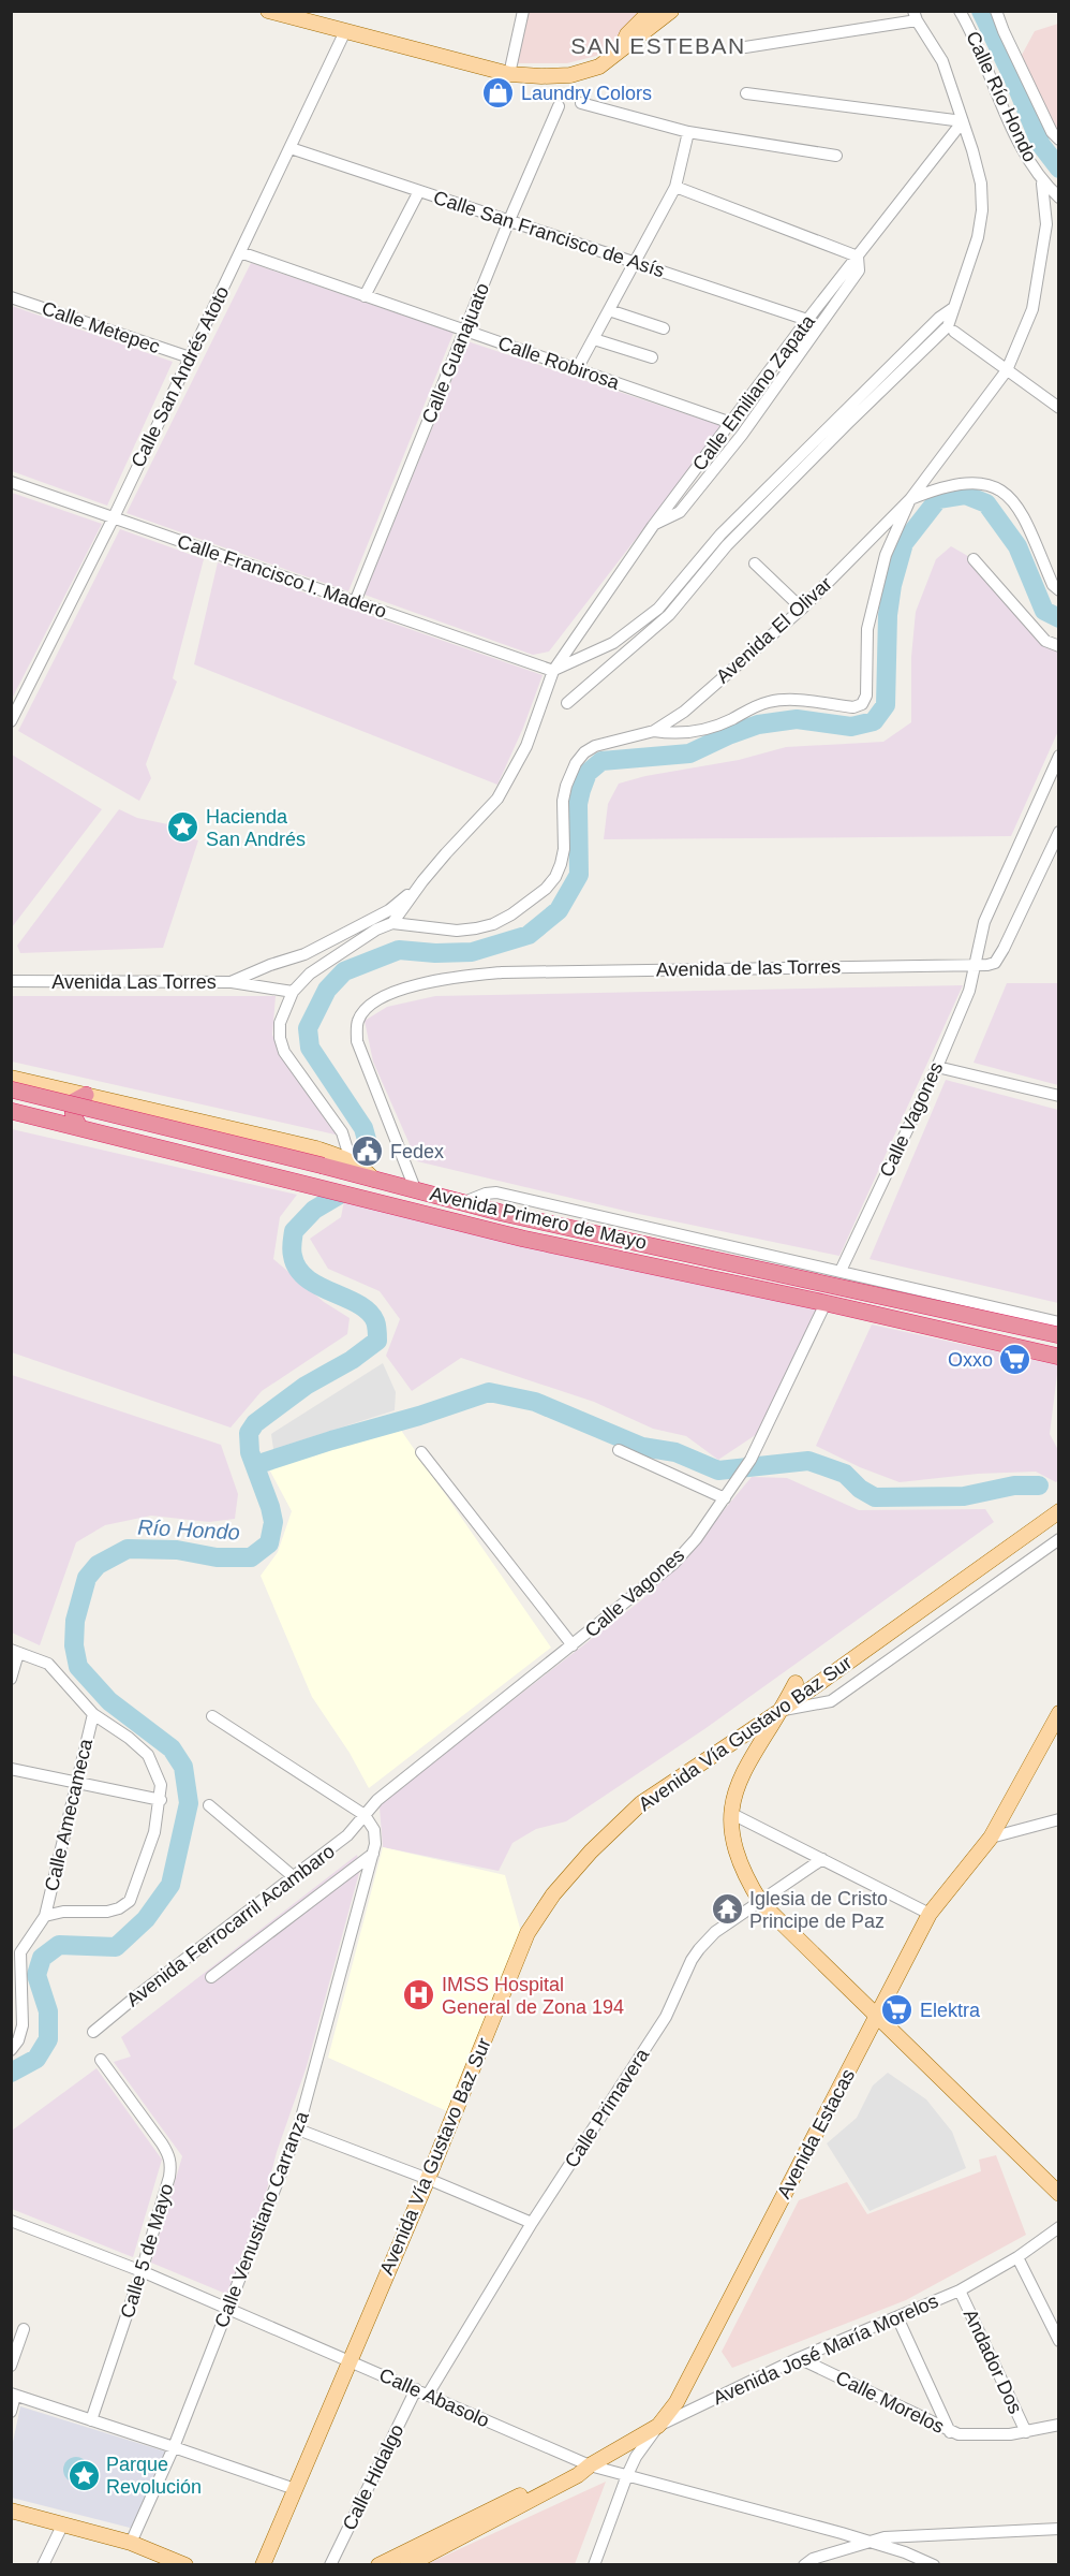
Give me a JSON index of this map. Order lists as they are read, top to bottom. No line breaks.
{"streets":{"highway":["Avenida Primero de Mayo"],"main road":["Avenida Vía Gustavo Baz Sur","Avenida Estacas","Avenida José María Morelos"],"street":["Calle Río Hondo","Calle San Francisco de Asís","Calle Metepec","Calle Guanajuato","Calle Robirosa","Calle San Andrés Atoto","Calle Emiliano Zapata","Calle Francisco I. Madero","Avenida El Olivar","Avenida de las Torres","Avenida Las Torres","Calle Vagones","Calle Amecameca","Avenida Ferrocarril Acambaro","Calle Primavera","Calle Venustiano Carranza","Calle 5 de Mayo","Andador Dos","Calle Abasolo","Calle Morelos","Calle Hidalgo"]},"crossings":[["Calle Río Hondo","Avenida El Olivar"],["Calle San Francisco de Asís","Calle Guanajuato"],["Calle San Francisco de Asís","Calle San Andrés Atoto"],["Calle San Francisco de Asís","Calle Emiliano Zapata"],["Calle Metepec","Calle San Andrés Atoto"],["Calle Guanajuato","Calle Robirosa"],["Calle Guanajuato","Calle Francisco I. Madero"],["Calle Robirosa","Calle San Andrés Atoto"],["Calle Robirosa","Calle Emiliano Zapata"],["Calle San Andrés Atoto","Calle Francisco I. Madero"],["Calle Emiliano Zapata","Calle Francisco I. Madero"],["Calle Emiliano Zapata","Avenida El Olivar"],["Calle Emiliano Zapata","Avenida Las Torres"],["Avenida de las Torres","Calle Vagones"],["Avenida de las Torres","Avenida Primero de Mayo"],["Calle Vagones","Avenida Primero de Mayo"],["Calle Vagones","Avenida Ferrocarril Acambaro"],["Calle Vagones","Calle Venustiano Carranza"],["Avenida Vía Gustavo Baz Sur","Calle Abasolo"],["Avenida Ferrocarril Acambaro","Calle Venustiano Carranza"],["Calle Primavera","Calle Abasolo"],["Avenida Estacas","Avenida José María Morelos"],["Avenida Estacas","Calle Abasolo"],["Calle Venustiano Carranza","Calle Abasolo"],["Calle 5 de Mayo","Calle Abasolo"],["Avenida José María Morelos","Andador Dos"],["Avenida José María Morelos","Calle Abasolo"],["Avenida José María Morelos","Calle Morelos"],["Andador Dos","Calle Morelos"],["Calle Abasolo","Calle Hidalgo"]],"districts":["SAN ESTEBAN"],"water":["Río Hondo"],"places":{"shop":["Laundry Colors"],"place":["Hacienda San Andrés","Parque Revolución"],"public building":["Fedex"],"supermarket":["Oxxo","Elektra"],"temple":["Iglesia de Cristo Principe de Paz"],"hospital":["IMSS Hospital General de Zona 194"]}}
